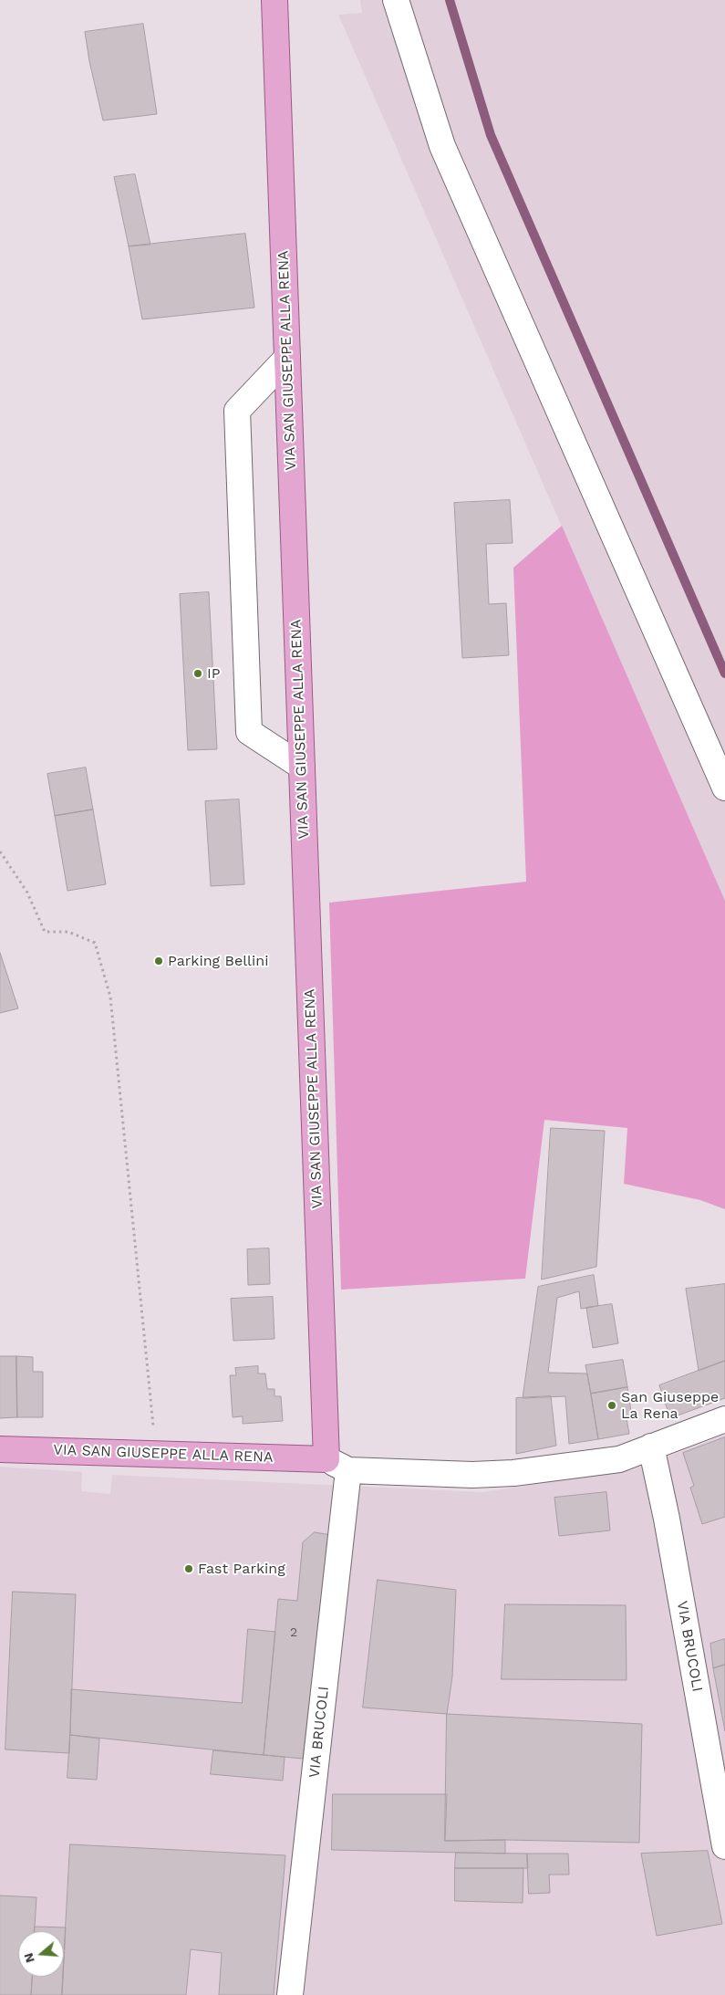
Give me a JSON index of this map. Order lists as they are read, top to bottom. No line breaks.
{"streets":{"main road":["VIA SAN GIUSEPPE ALLA RENA"],"street":["VIA BRUCOLI"]},"crossings":[["VIA SAN GIUSEPPE ALLA RENA","VIA BRUCOLI"]],"places":["IP","Parking Bellini","San Giuseppe La Rena","Fast Parking"],"house_numbers":["2"],"north":"left"}
